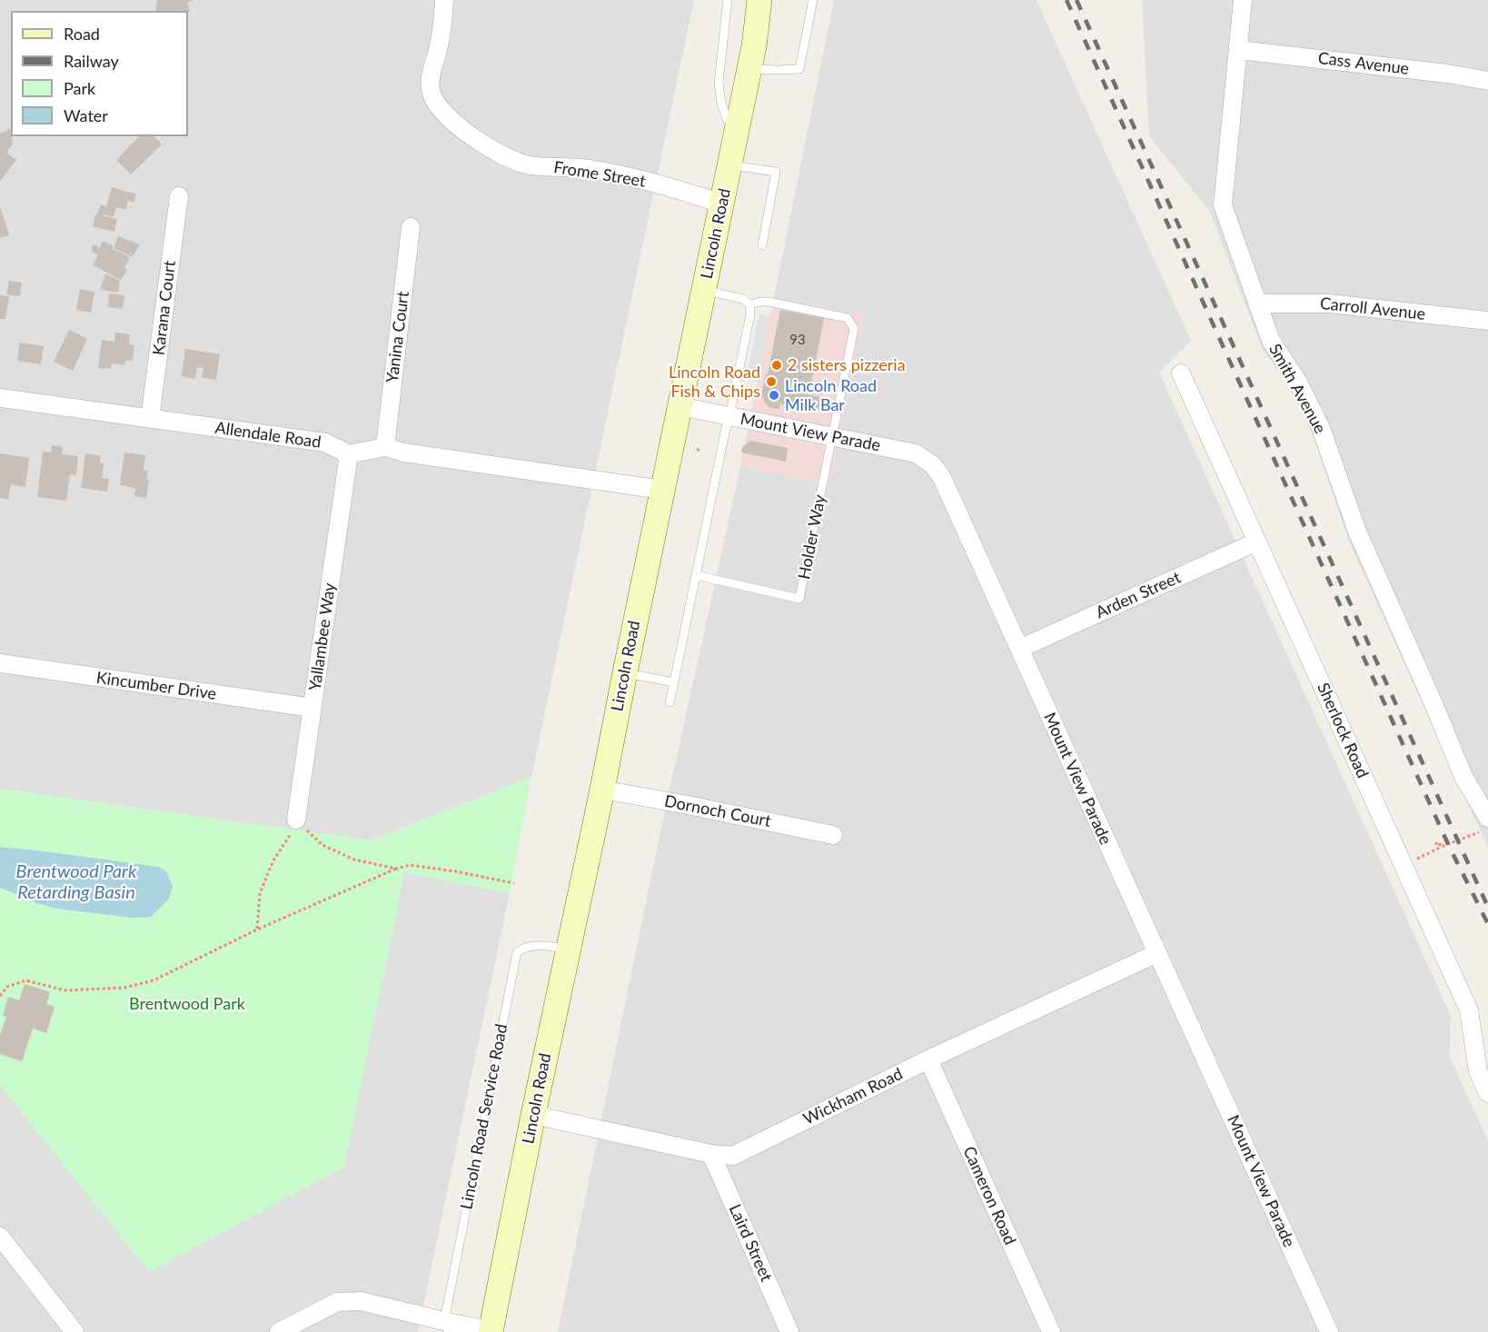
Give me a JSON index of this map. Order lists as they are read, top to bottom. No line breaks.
{"streets":{"main road":["Lincoln Road"],"street":["Cass Avenue","Frome Street","Karana Court","Carroll Avenue","Yanina Court","Smith Avenue","Mount View Parade","Allendale Road","Arden Street","Yallambee Way","Kincumber Drive","Sherlock Road","Dornoch Court","Wickham Road","Cameron Road","Laird Street"],"lane":["Holder Way","Lincoln Road Service Road"]},"crossings":[["Cass Avenue","Smith Avenue"],["Frome Street","Lincoln Road"],["Lincoln Road","Mount View Parade"],["Lincoln Road","Dornoch Court"],["Lincoln Road","Wickham Road"],["Lincoln Road","Lincoln Road Service Road"],["Karana Court","Allendale Road"],["Carroll Avenue","Smith Avenue"],["Mount View Parade","Holder Way"],["Mount View Parade","Arden Street"],["Mount View Parade","Wickham Road"],["Allendale Road","Yallambee Way"],["Arden Street","Sherlock Road"],["Yallambee Way","Kincumber Drive"],["Wickham Road","Cameron Road"],["Wickham Road","Laird Street"]],"water":["Brentwood Park Retarding Basin"],"parks":["Brentwood Park"],"places":["2 sisters pizzeria","Lincoln Road Fish & Chips","Lincoln Road Milk Bar"],"house_numbers":["93"],"legend":["Road","Railway","Park","Water"]}
